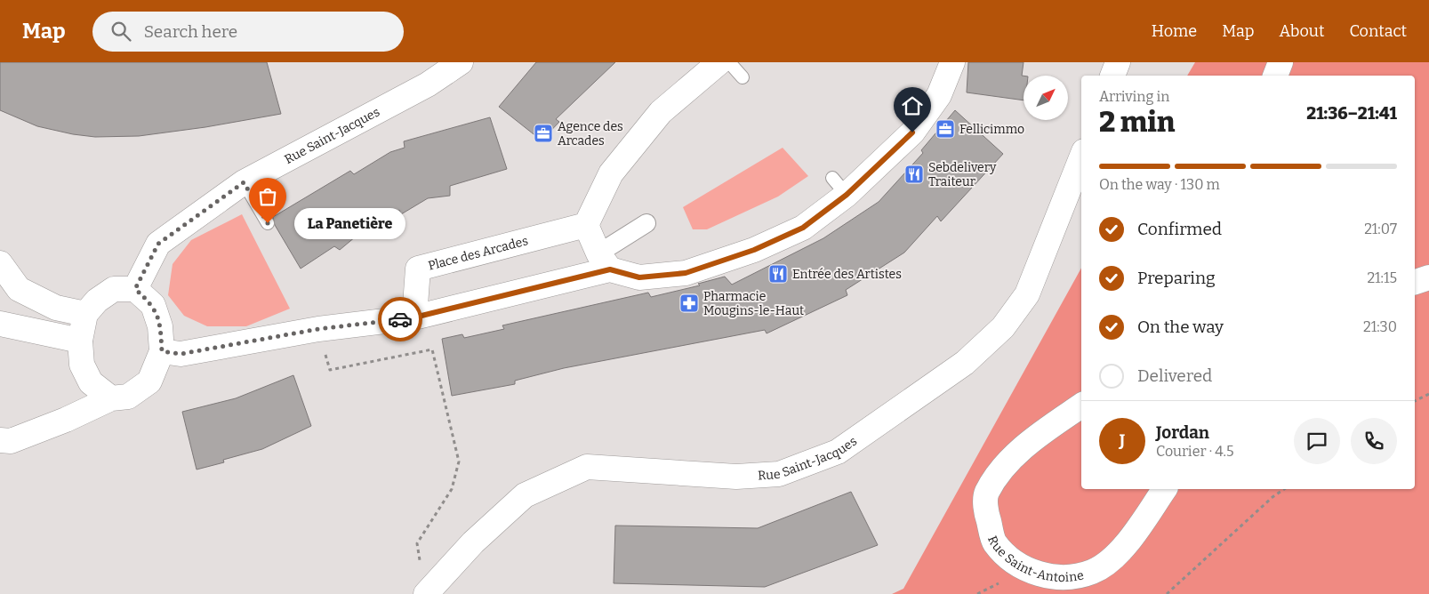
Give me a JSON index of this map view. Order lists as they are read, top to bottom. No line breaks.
{"streets":{"street":["Rue Saint-Jacques","Place des Arcades","Rue Saint-Antoine"]},"places":{"office":["Fellicimmo","Agence des Arcades"],"restaurant":["Sebdelivery Traiteur","Entrée des Artistes"],"other":["La Panetière"],"pharmacy":["Pharmacie Mougins-le-Haut"]},"north":"top right","page":{"header":"Map","search":"Search here","nav":["Home","Map","About","Contact"],"heading":["2 min","Arriving in","21:36–21:41"],"panel":["Jordan","Courier · 4.5"],"bar":"On the way · 130 m","list":[["Confirmed","21:07"],["Preparing","21:15"],["On the way","21:30"],"Delivered"],"bubble":"La Panetière","round":"J"}}
